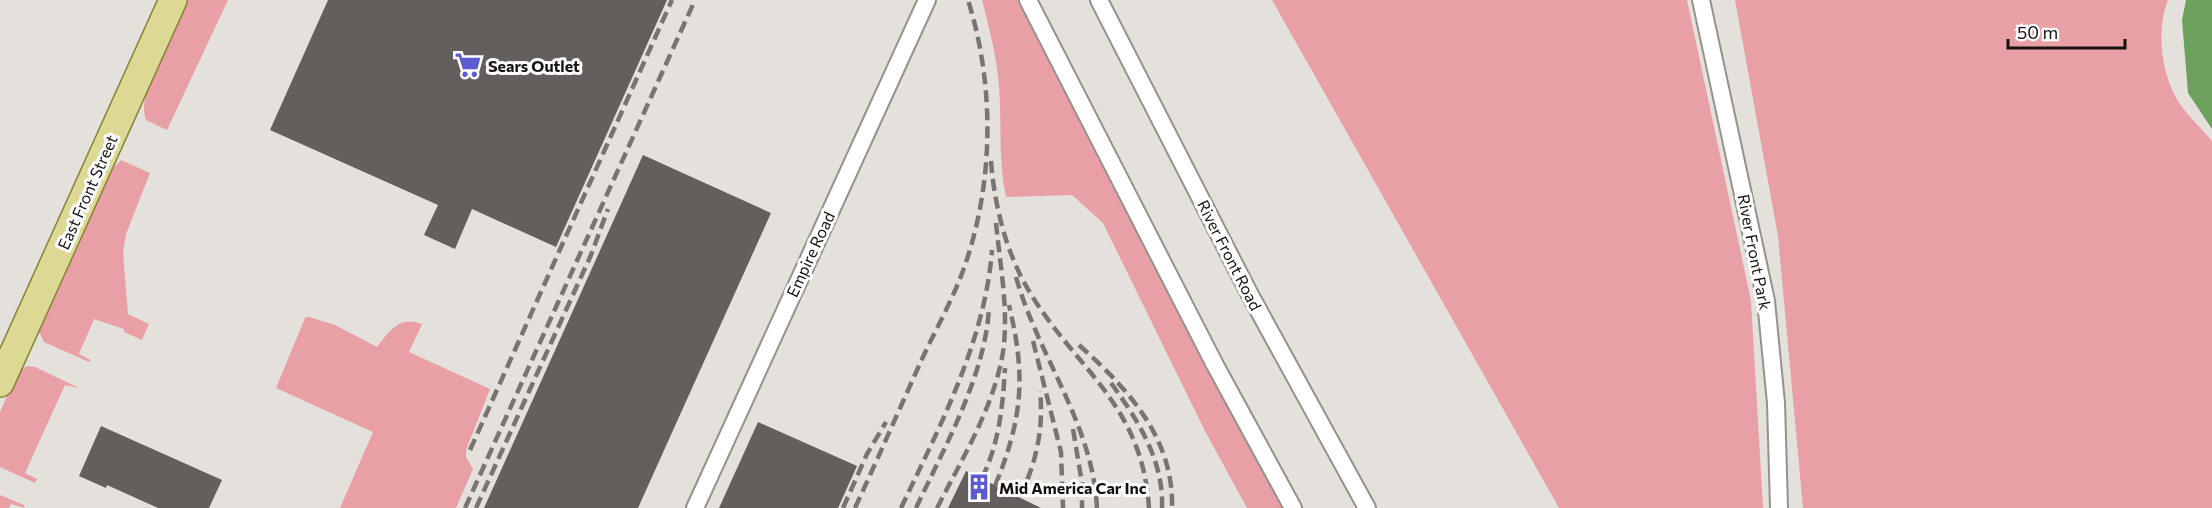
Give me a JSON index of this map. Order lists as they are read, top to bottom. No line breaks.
{"streets":{"main road":["East Front Street"],"street":["River Front Park","Empire Road","River Front Road"]},"places":{"supermarket":["Sears Outlet"],"building":["Mid America Car Inc"]},"scale_bar":"50 m"}
